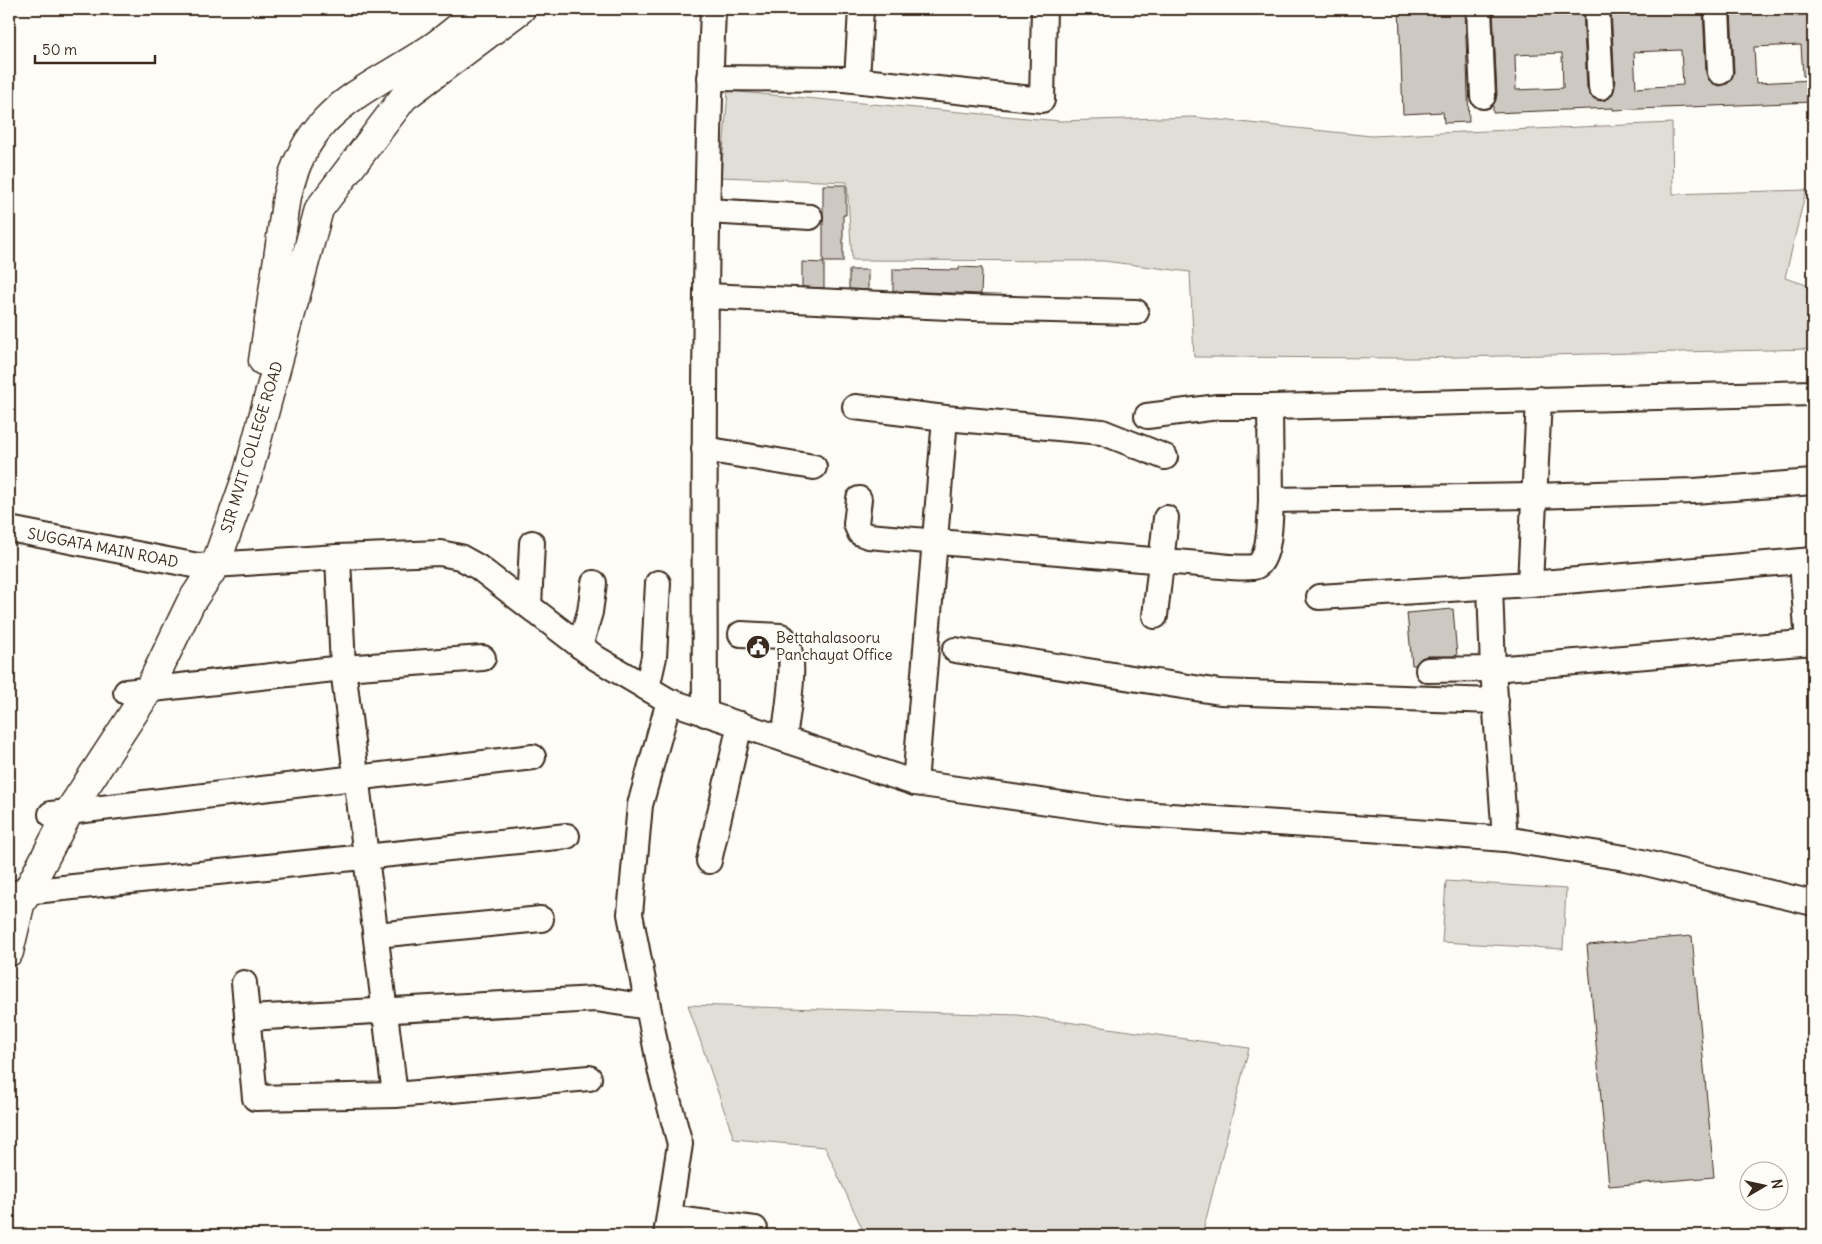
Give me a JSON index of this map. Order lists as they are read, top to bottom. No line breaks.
{"streets":{"main road":["SIR MVIT COLLEGE ROAD"],"street":["SUGGATA MAIN ROAD"]},"crossings":[["SIR MVIT COLLEGE ROAD","SUGGATA MAIN ROAD"]],"places":{"public building":["Bettahalasooru Panchayat Office"]},"scale_bar":"50 m","north":"right"}
